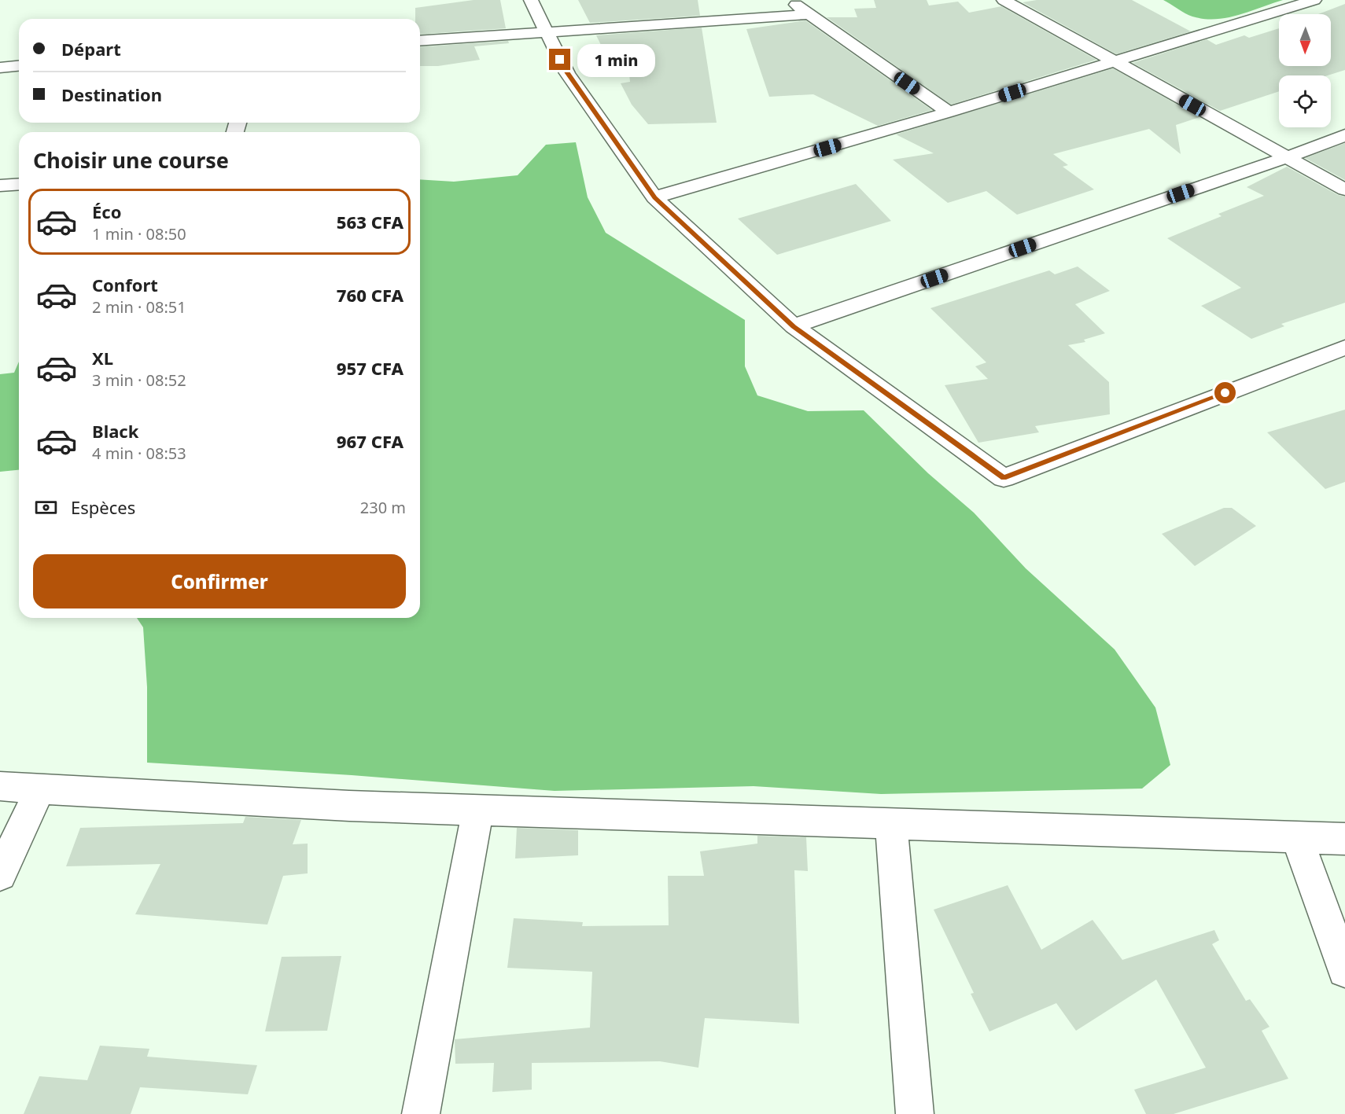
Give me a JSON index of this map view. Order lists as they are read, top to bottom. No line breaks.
{"north":"bottom","page":{"banner":["Départ","Destination"],"bubble":"1 min","heading":"Choisir une course","list":[{"name":"Éco","note":"1 min · 08:50","value":"563 CFA"},{"name":"Confort","note":"2 min · 08:51","value":"760 CFA"},{"name":"XL","note":"3 min · 08:52","value":"957 CFA"},{"name":"Black","note":"4 min · 08:53","value":"967 CFA"}],"pay":["Espèces","230 m"],"buttons":"Confirmer"}}
